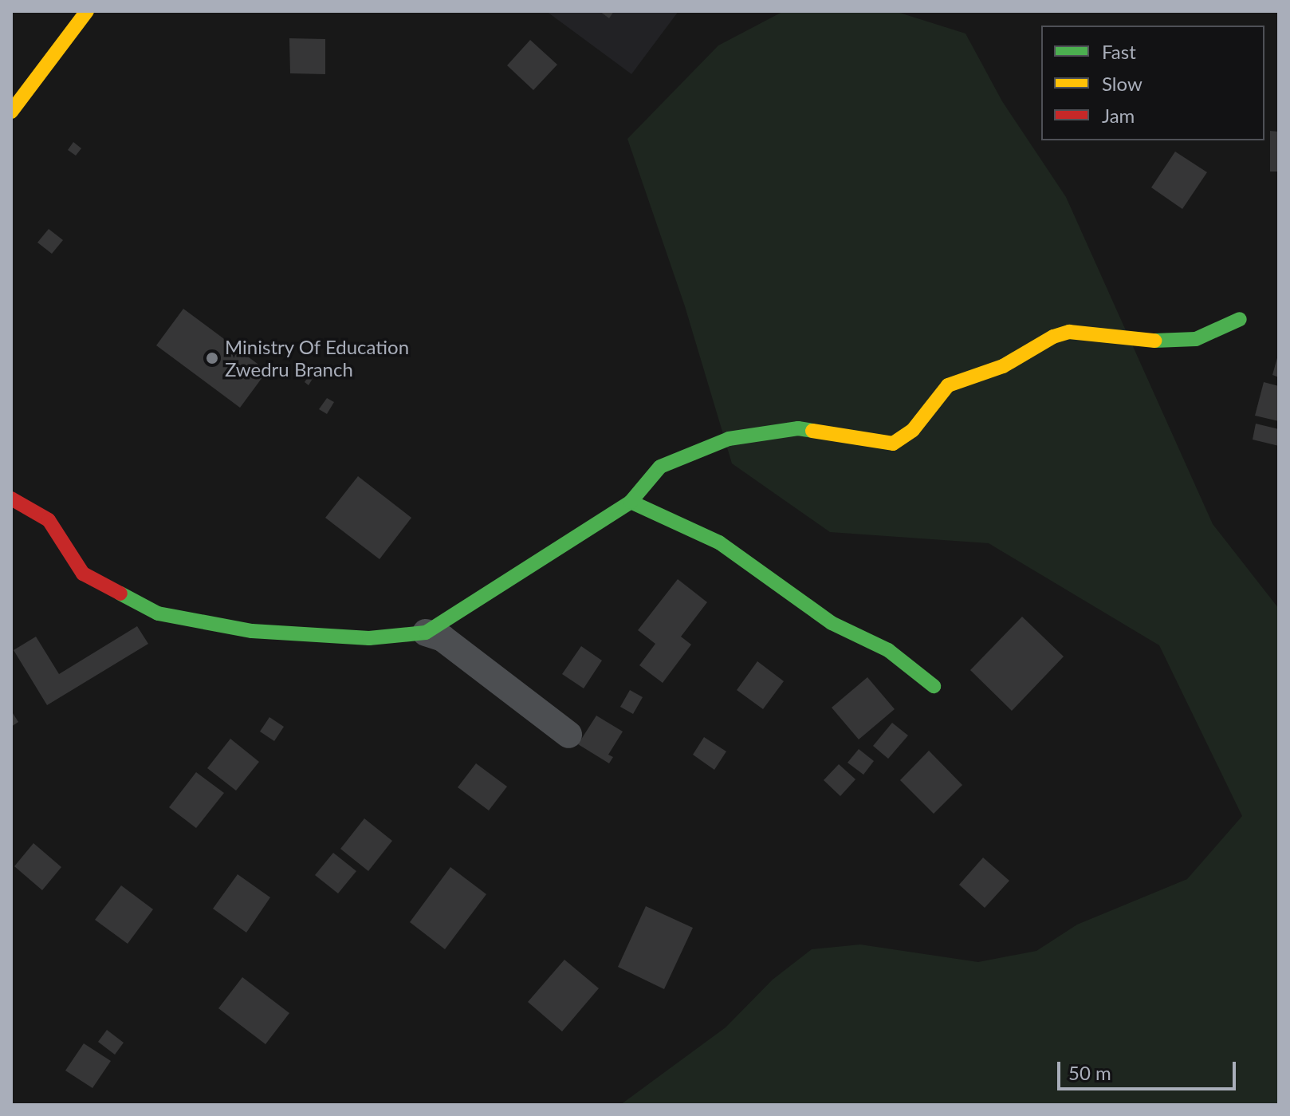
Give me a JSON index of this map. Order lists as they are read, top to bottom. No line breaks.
{"places":["Ministry Of Education Zwedru Branch"],"legend":["Fast","Slow","Jam"],"scale_bar":"50 m"}
